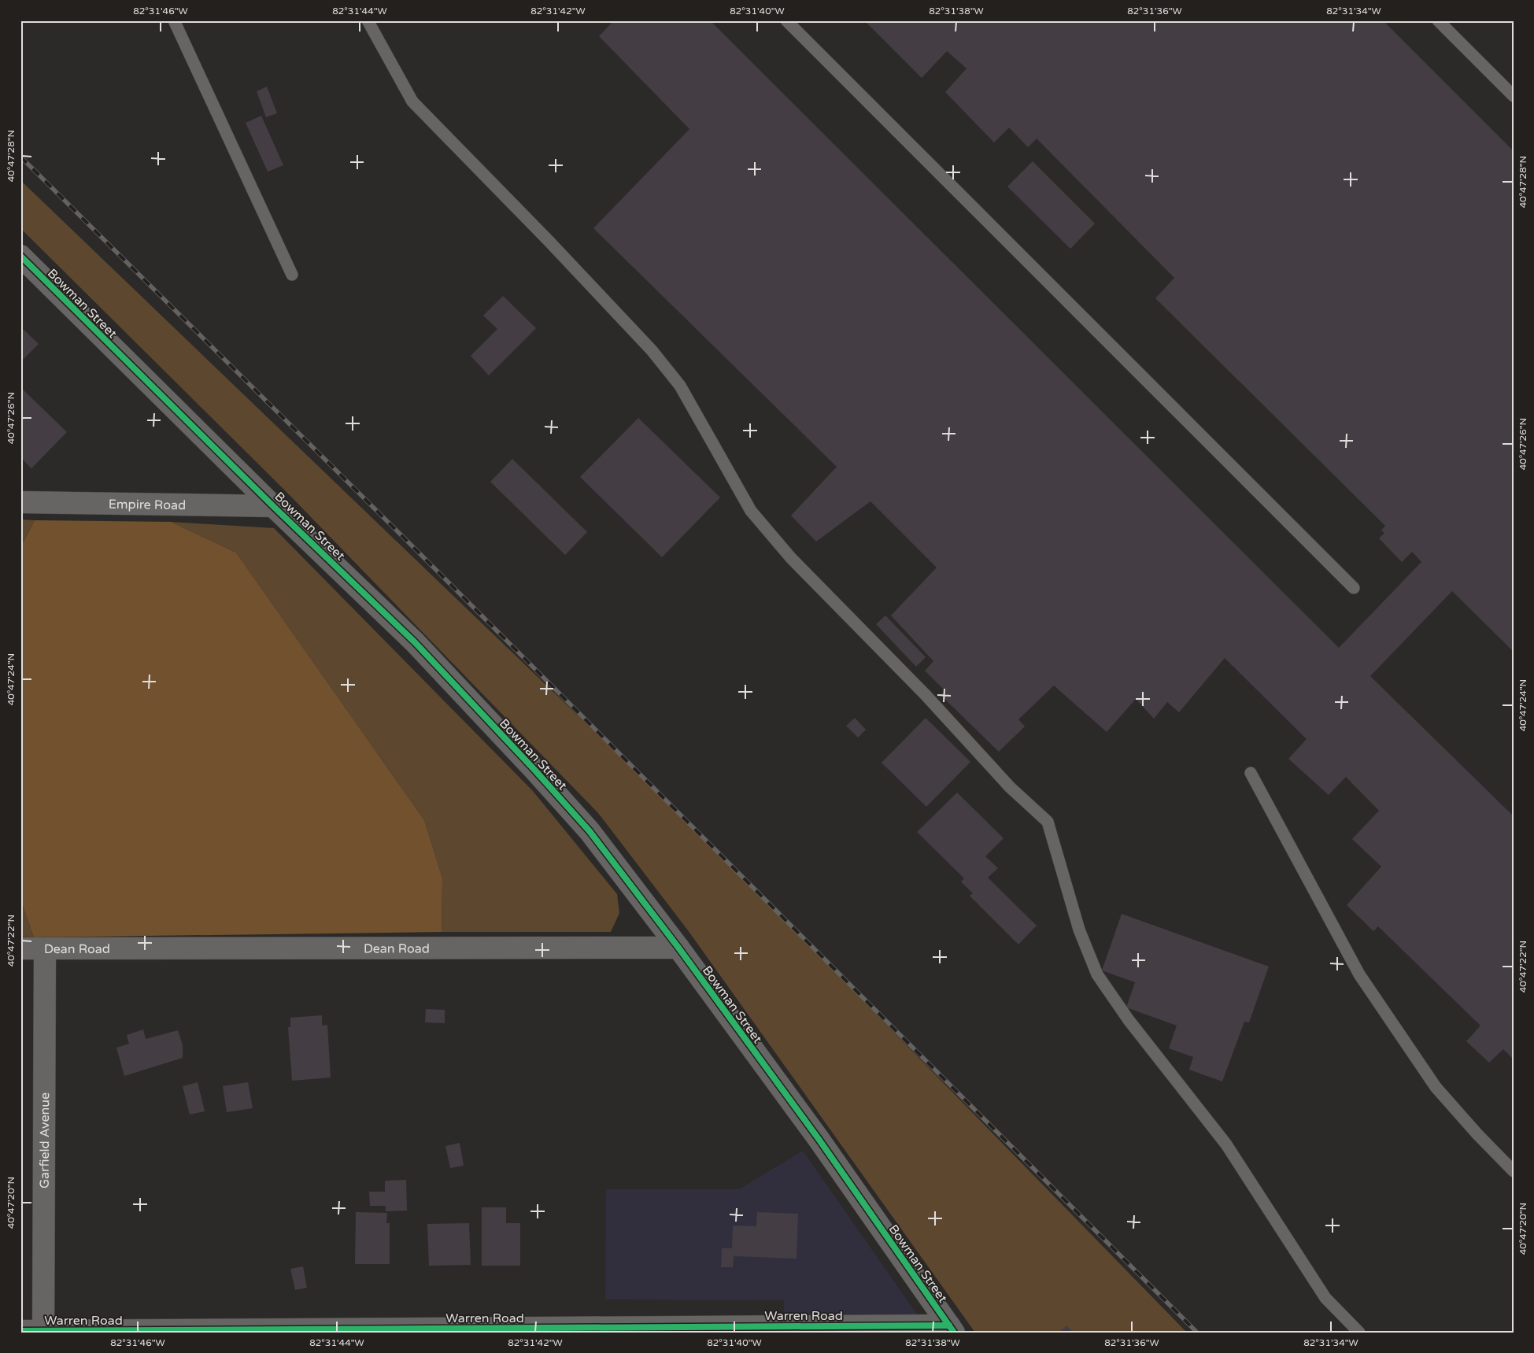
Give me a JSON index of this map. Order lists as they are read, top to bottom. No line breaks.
{"streets":{"street":["Bowman Street","Empire Road","Dean Road","Garfield Avenue","Warren Road"]},"crossings":[["Bowman Street","Empire Road"],["Bowman Street","Dean Road"],["Bowman Street","Warren Road"],["Dean Road","Garfield Avenue"],["Garfield Avenue","Warren Road"]],"coordinates":["82°31'46\"W","82°31'44\"W","82°31'42\"W","82°31'40\"W","82°31'38\"W","82°31'36\"W","82°31'34\"W","40°47'28\"N","40°47'26\"N","40°47'24\"N","40°47'22\"N","40°47'20\"N"]}
